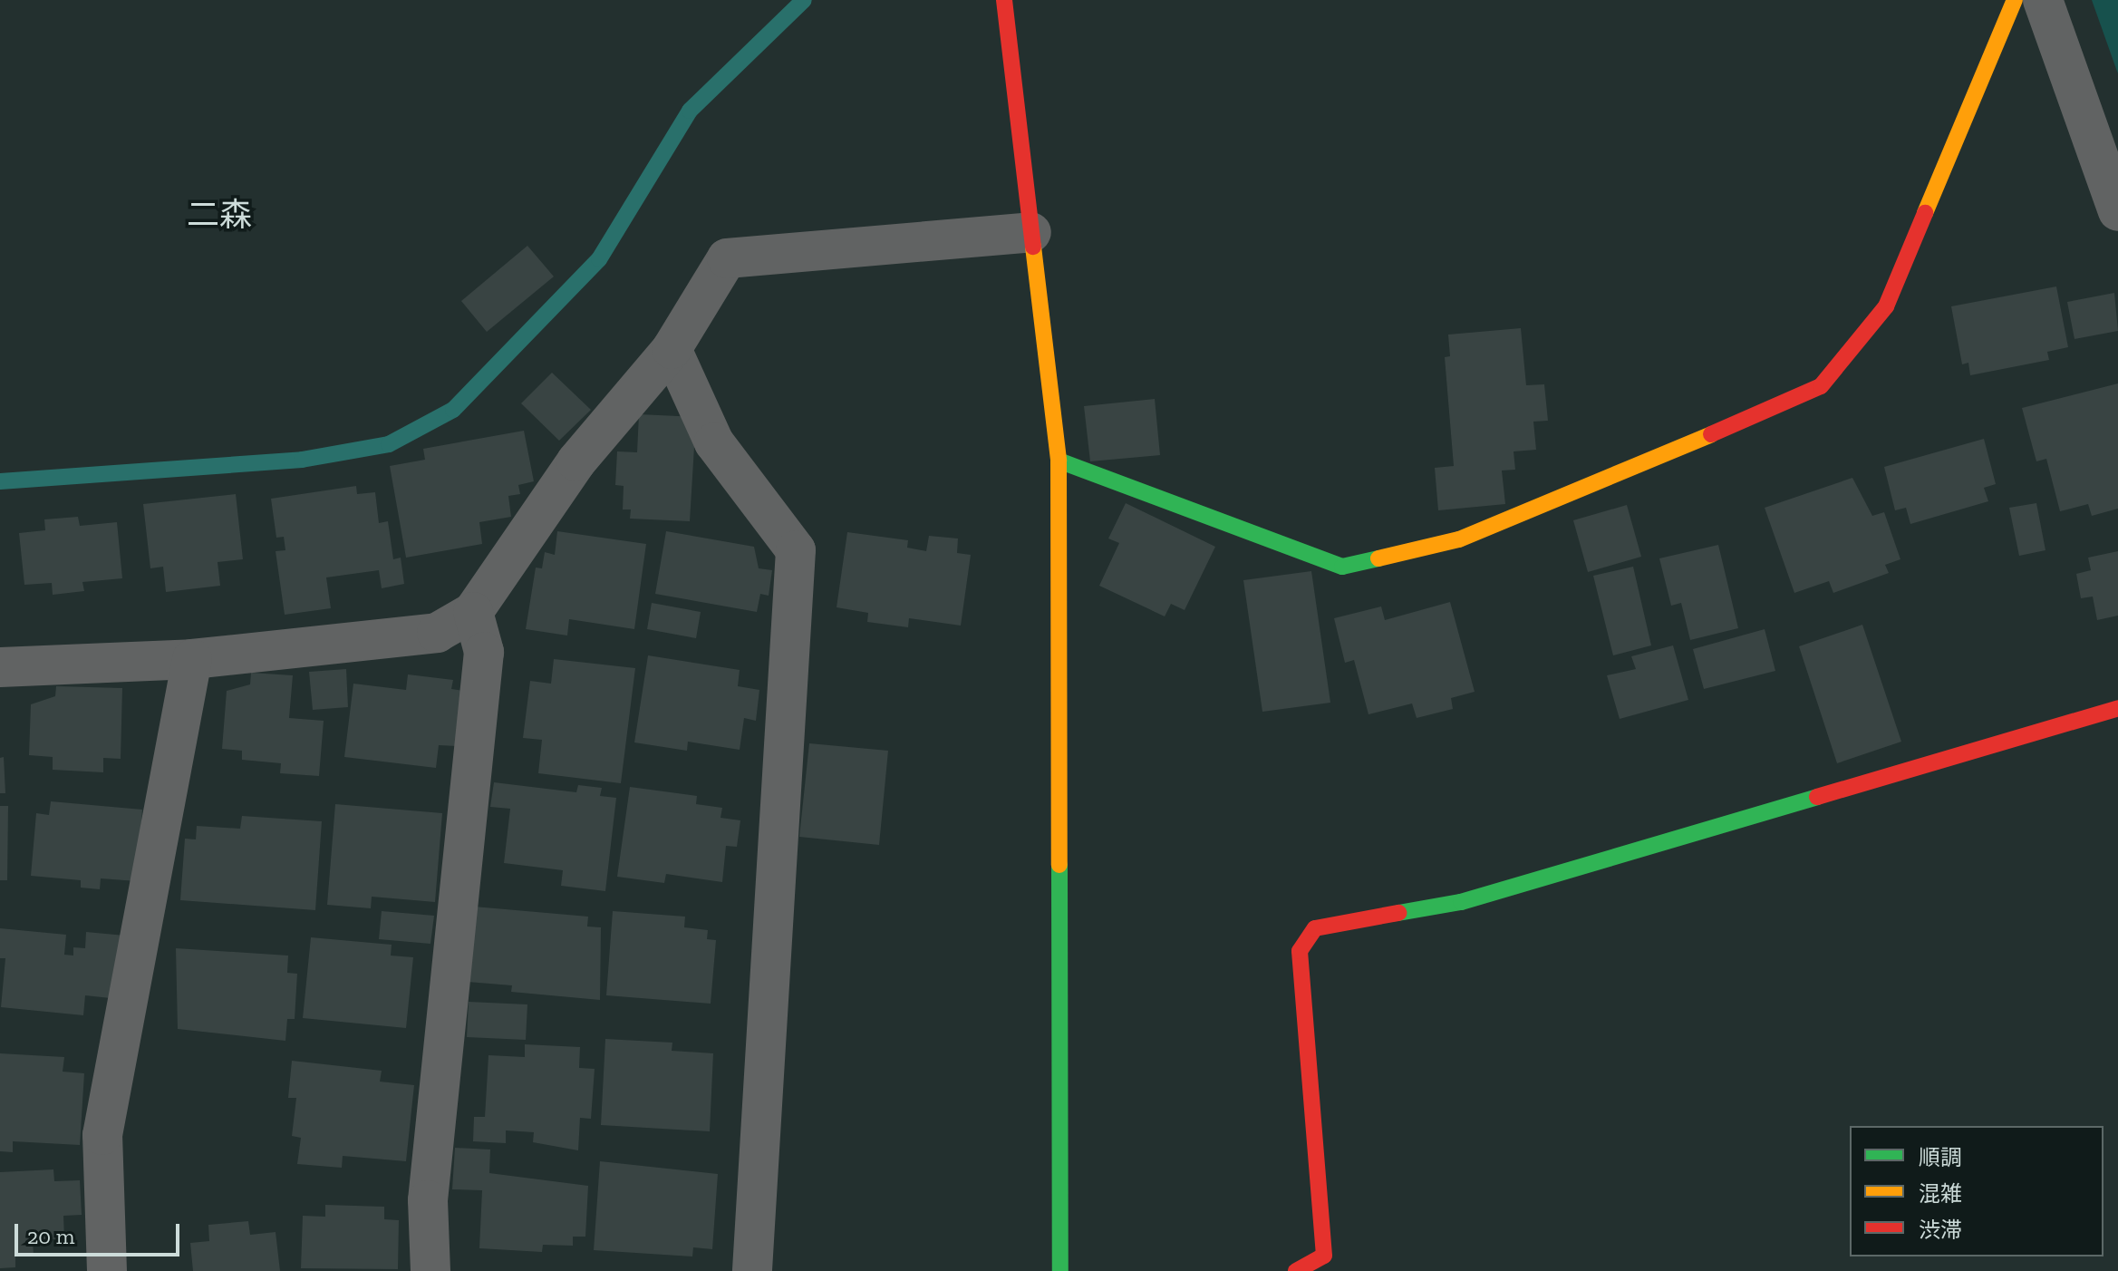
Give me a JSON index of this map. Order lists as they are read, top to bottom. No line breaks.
{"districts":["二森"],"legend":["順調","混雑","渋滞"],"scale_bar":"20 m"}
